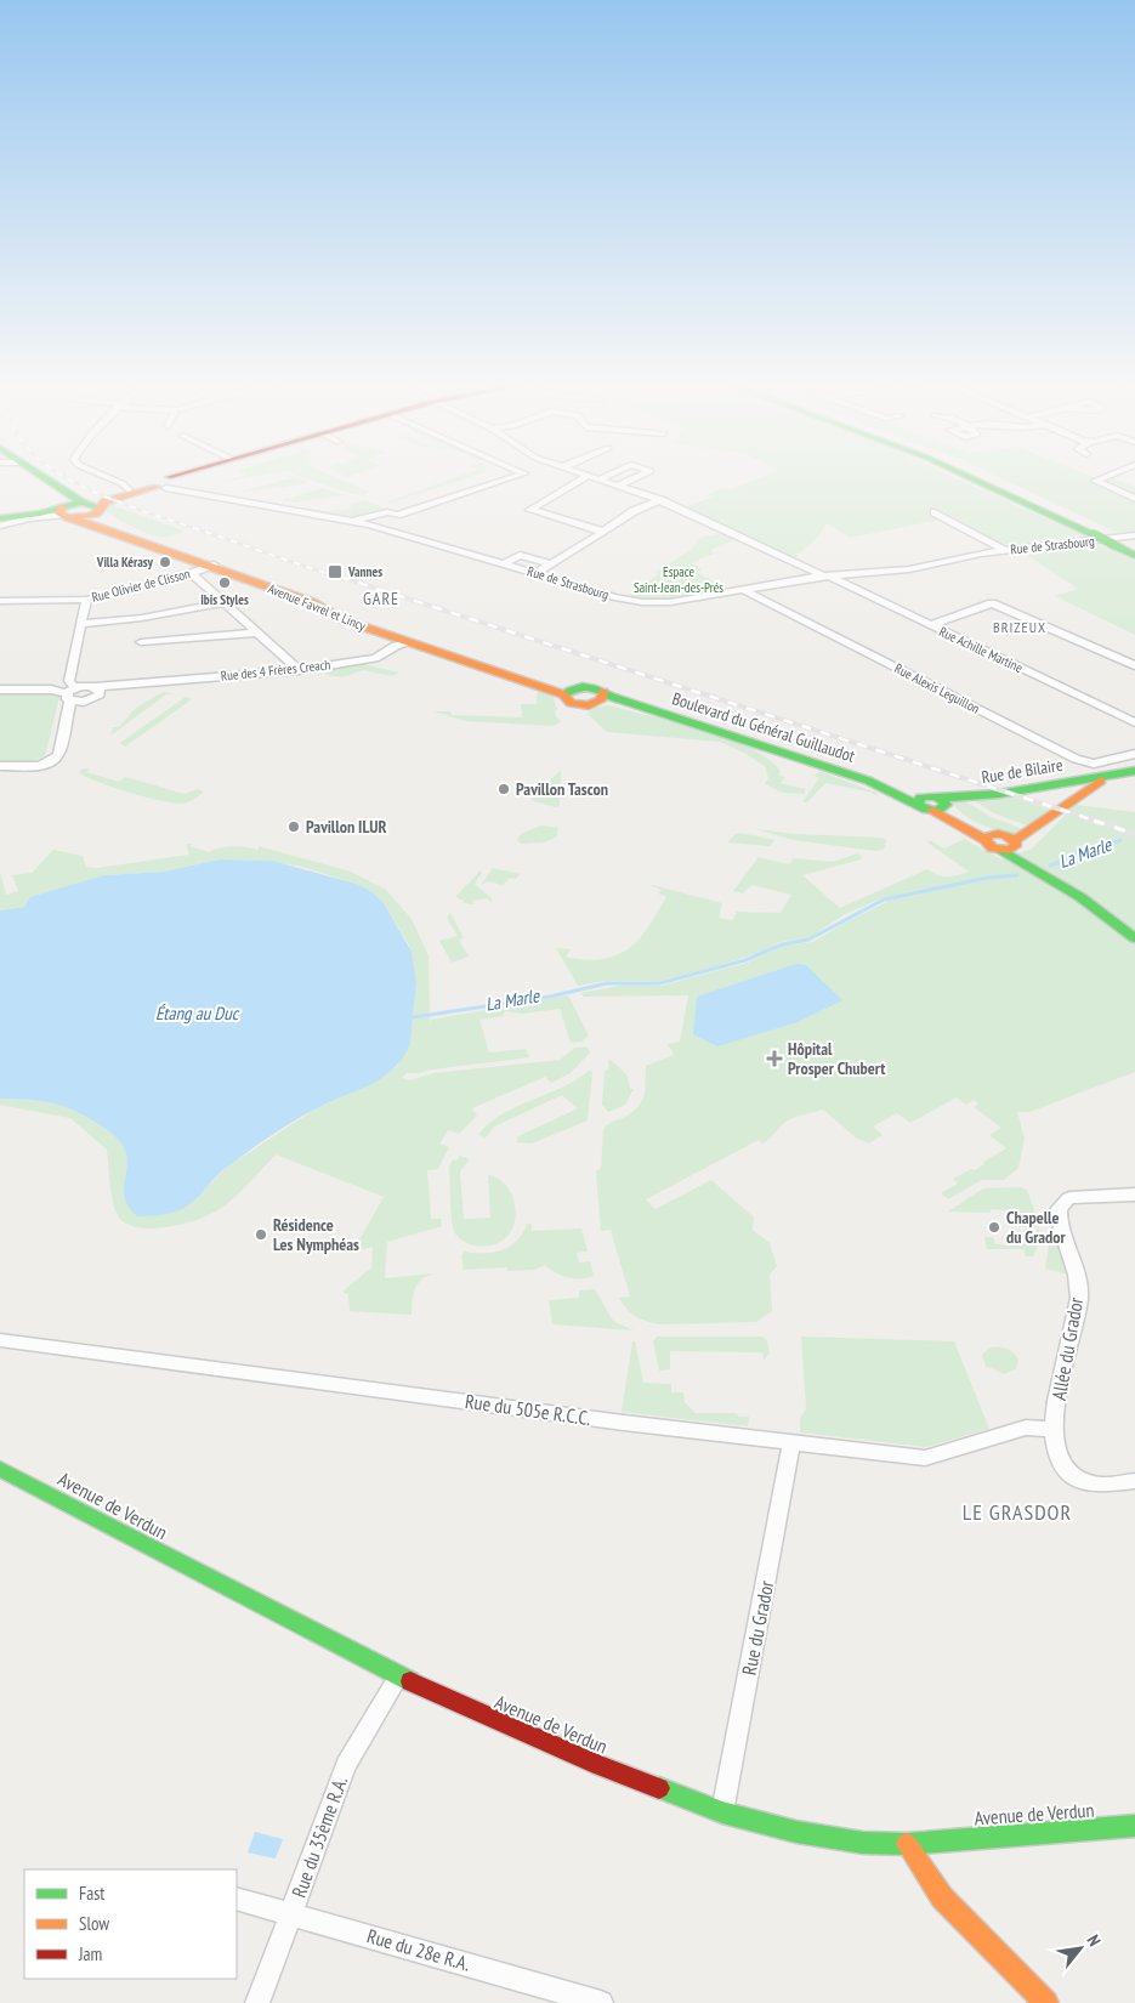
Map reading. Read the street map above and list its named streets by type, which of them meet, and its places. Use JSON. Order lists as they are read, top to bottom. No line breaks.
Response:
{"streets":{"main road":["Avenue Favrel et Lincy","Boulevard du Général Guillaudot","Rue de Bilaire","Avenue de Verdun"],"street":["Rue de Strasbourg","Rue Olivier de Clisson","Rue Achille Martine","Rue des 4 Frères Creach","Rue Alexis Leguillon","Allée du Grador","Rue du 505e R.C.C.","Rue du Grador","Rue du 35ème R.A.","Rue du 28e R.A."]},"crossings":[["Rue de Strasbourg","Rue Achille Martine"],["Rue de Strasbourg","Rue Alexis Leguillon"],["Rue Olivier de Clisson","Avenue Favrel et Lincy"],["Avenue Favrel et Lincy","Rue des 4 Frères Creach"],["Avenue Favrel et Lincy","Boulevard du Général Guillaudot"],["Boulevard du Général Guillaudot","Rue de Bilaire"],["Allée du Grador","Rue du 505e R.C.C."],["Rue du 505e R.C.C.","Rue du Grador"],["Avenue de Verdun","Rue du Grador"],["Avenue de Verdun","Rue du 35ème R.A."],["Rue du 35ème R.A.","Rue du 28e R.A."]],"districts":["GARE","BRIZEUX","LE GRASDOR"],"water":["La Marle","Étang au Duc"],"parks":["Espace Saint-Jean-des-Prés"],"places":{"other":["Villa Kérasy","Ibis Styles","Pavillon Tascon","Pavillon ILUR","Chapelle du Grador","Résidence Les Nymphéas"],"transit":["Vannes"],"health":["Hôpital Prosper Chubert"]},"legend":["Fast","Slow","Jam"],"north":"top right"}
